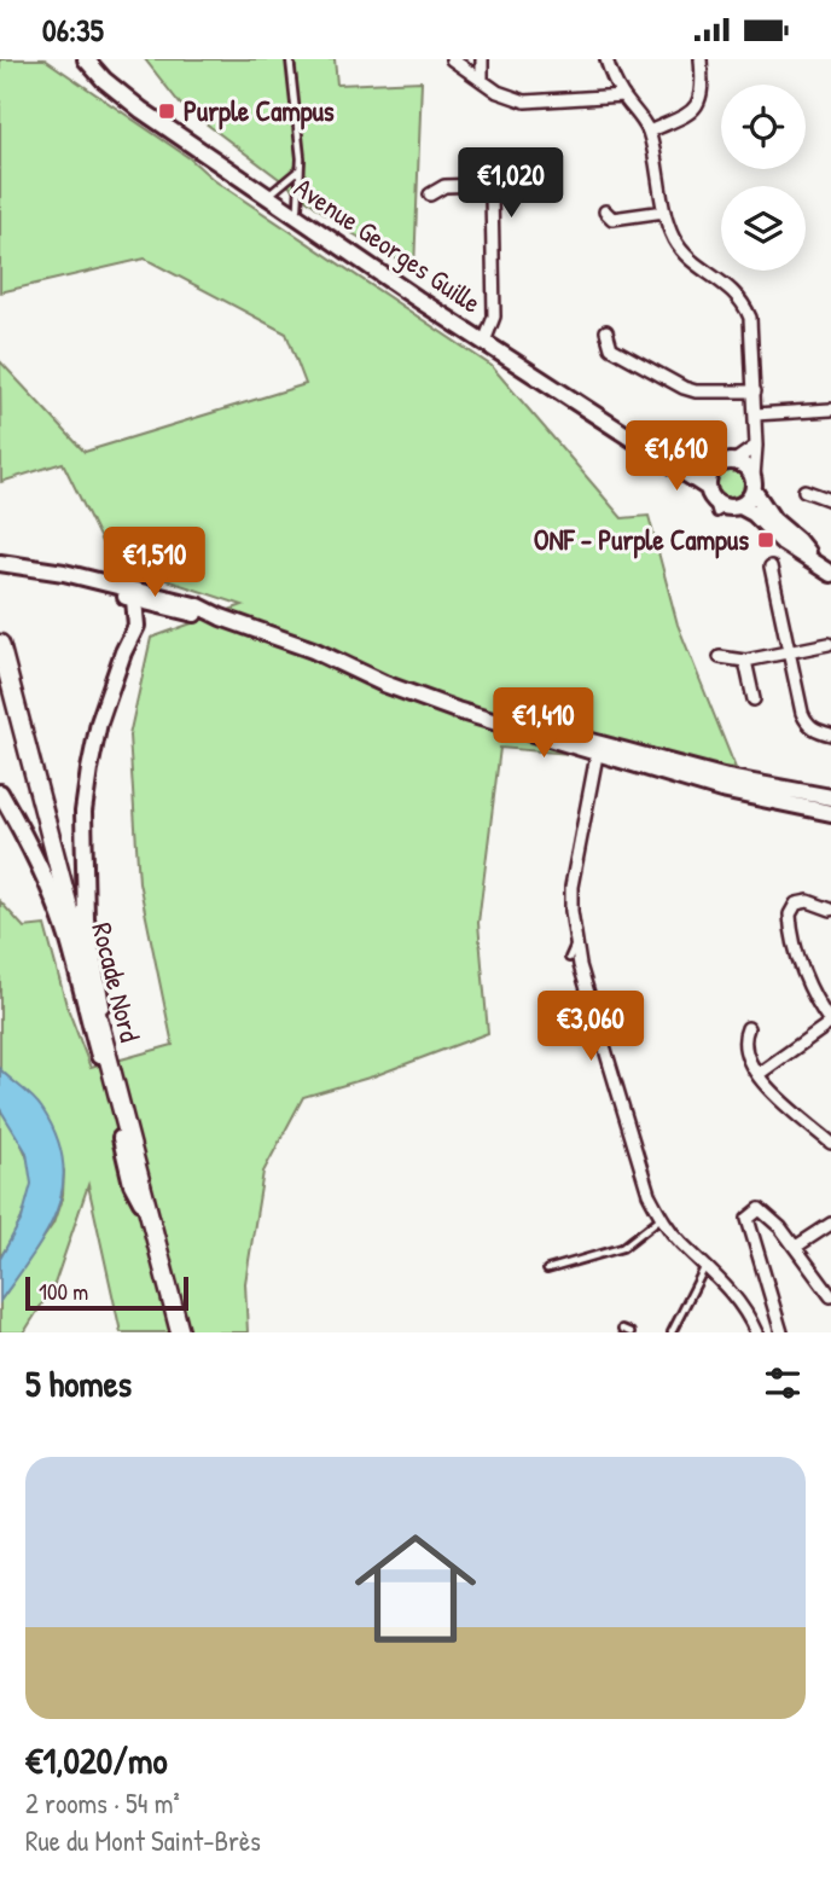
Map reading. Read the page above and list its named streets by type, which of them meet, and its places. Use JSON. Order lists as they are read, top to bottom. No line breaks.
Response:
{"streets":{"main road":["Rocade Nord"],"street":["Avenue Georges Guille"]},"places":{"transit":["Purple Campus","ONF - Purple Campus"]},"scale_bar":"100 m","page":{"status":"06:35","price":["€1,020","€1,610","€1,510","€1,410","€3,060"],"scale":"100 m","heading":"5 homes","list":[{"name":"€1,020/mo","note":"2 rooms · 54 m² · Rue du Mont Saint-Brès"}]}}
